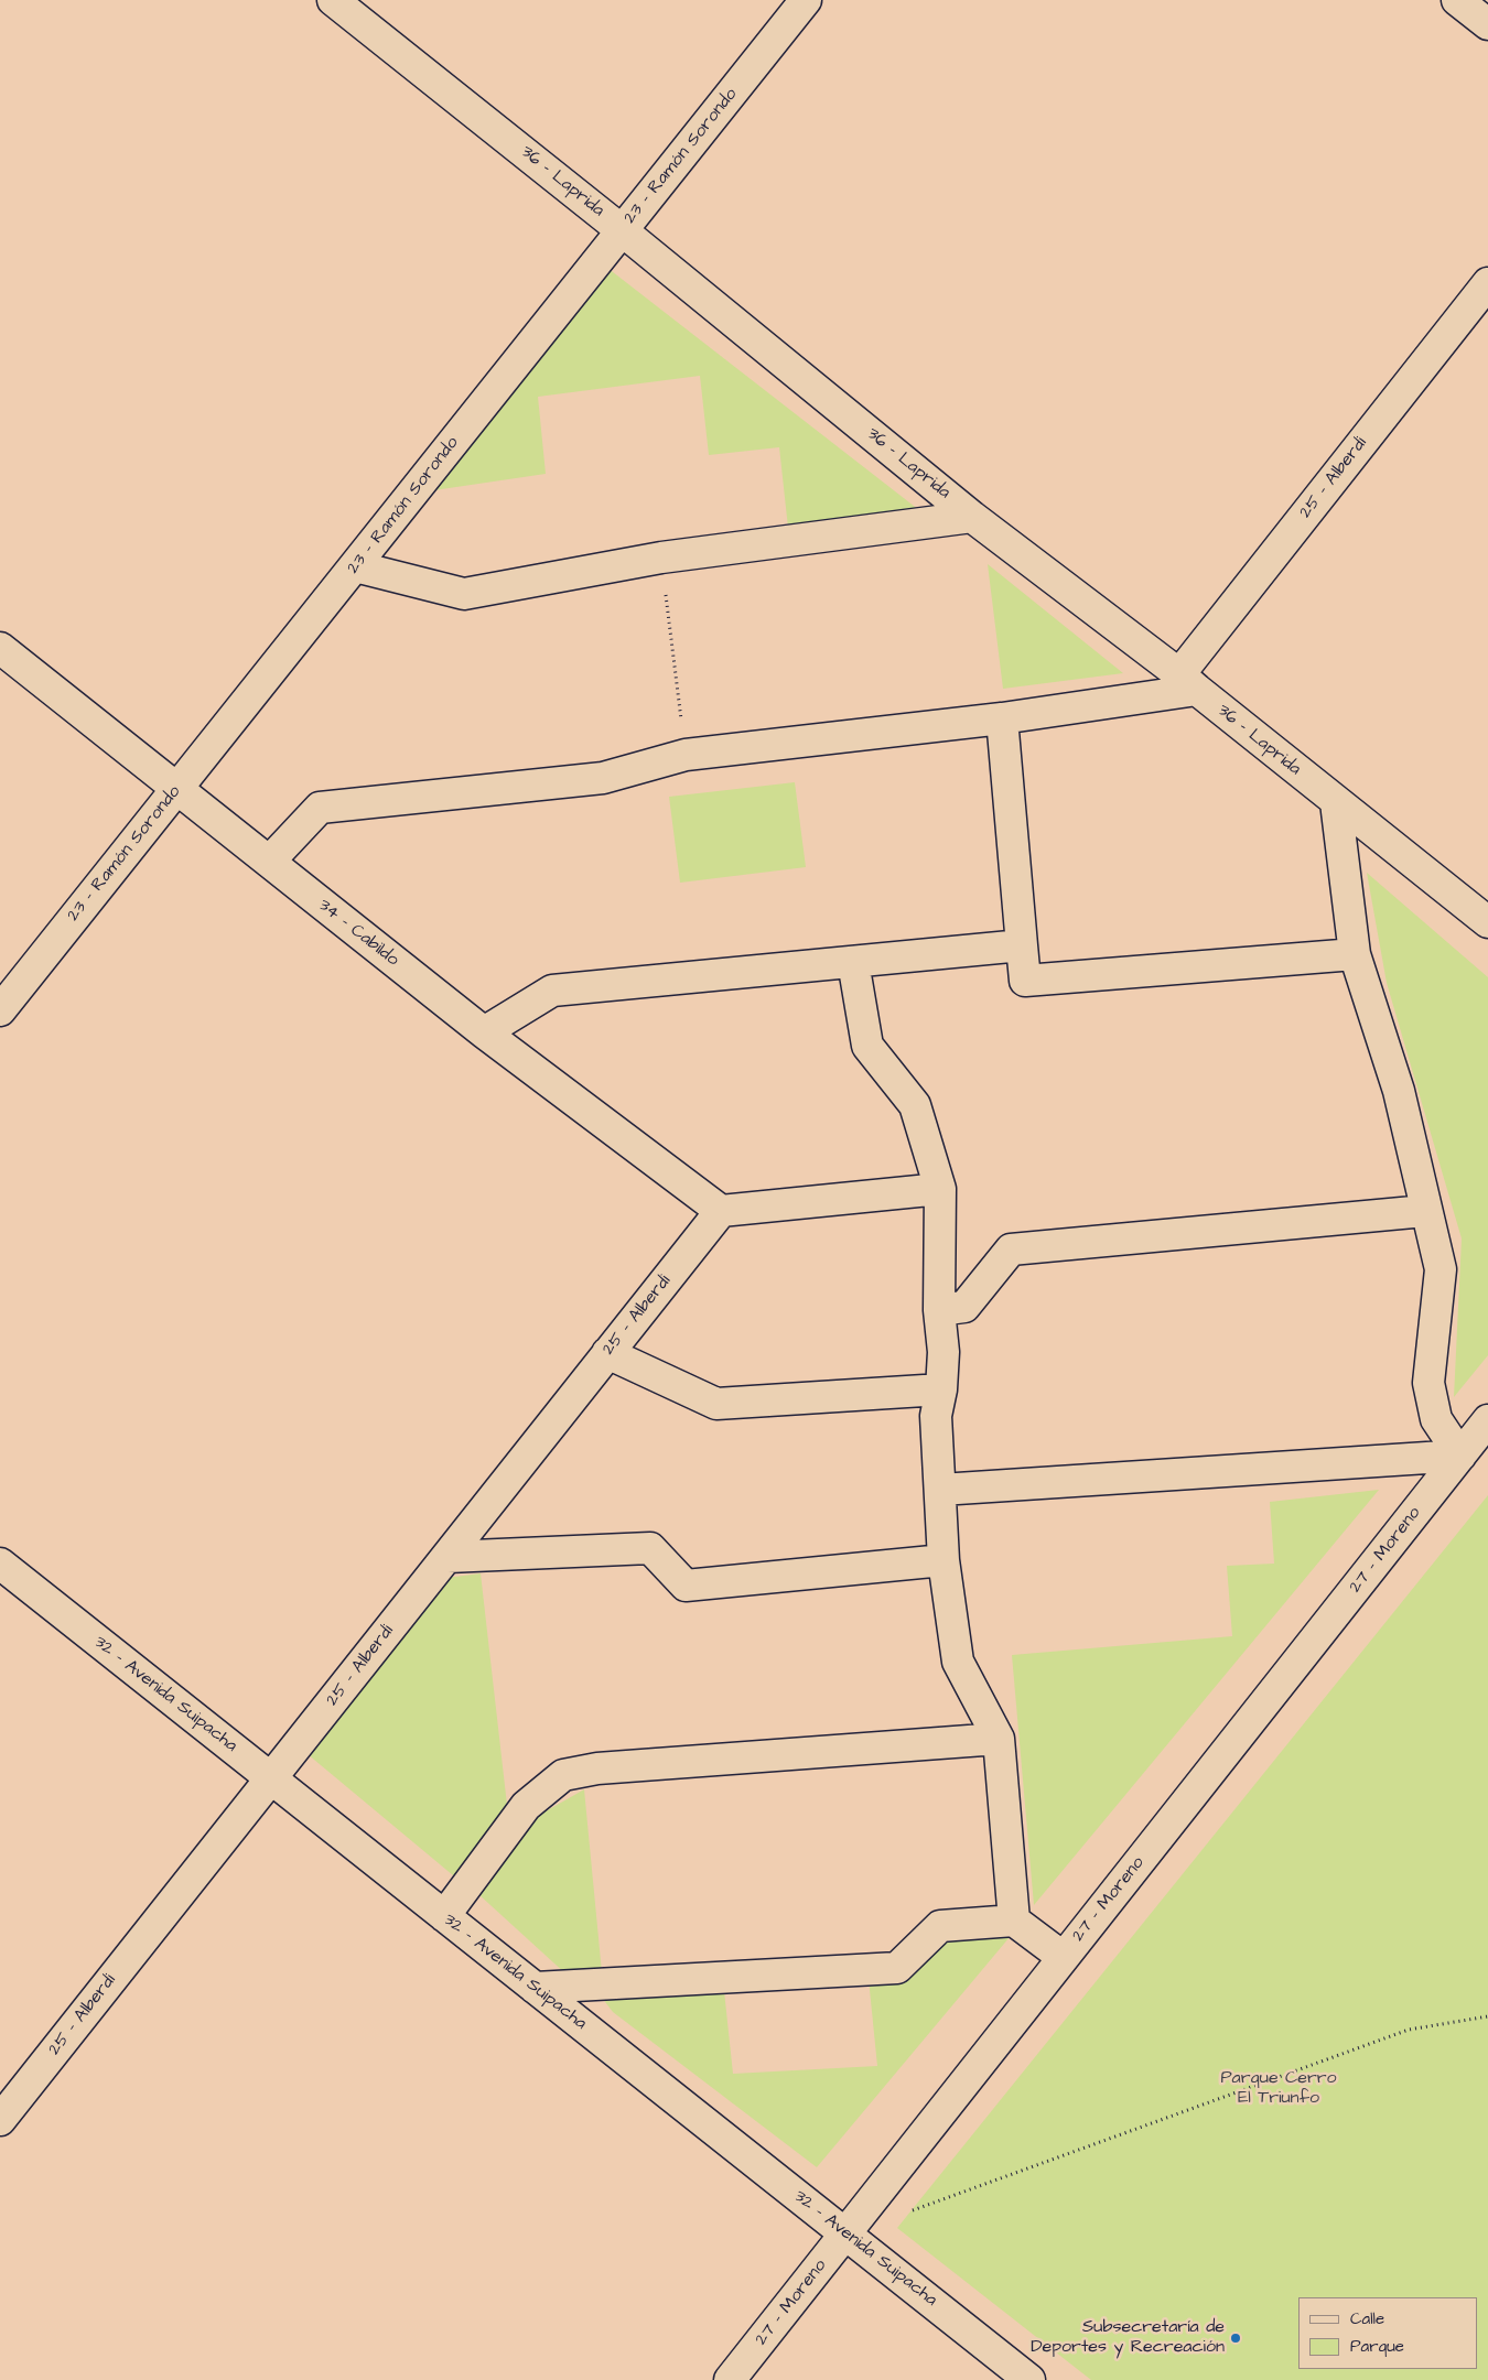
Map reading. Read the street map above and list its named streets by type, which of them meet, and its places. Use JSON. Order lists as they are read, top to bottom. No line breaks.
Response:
{"streets":{"street":["23 - Ramón Sorondo","36 - Laprida","25 - Alberdi","34 - Cabildo","27 - Moreno","32 - Avenida Suipacha"]},"crossings":[["23 - Ramón Sorondo","36 - Laprida"],["23 - Ramón Sorondo","34 - Cabildo"],["36 - Laprida","25 - Alberdi"],["25 - Alberdi","34 - Cabildo"],["25 - Alberdi","32 - Avenida Suipacha"],["27 - Moreno","32 - Avenida Suipacha"]],"parks":["Parque Cerro El Triunfo"],"places":["Subsecretaría de Deportes y Recreación"],"legend":["Calle","Parque"]}
